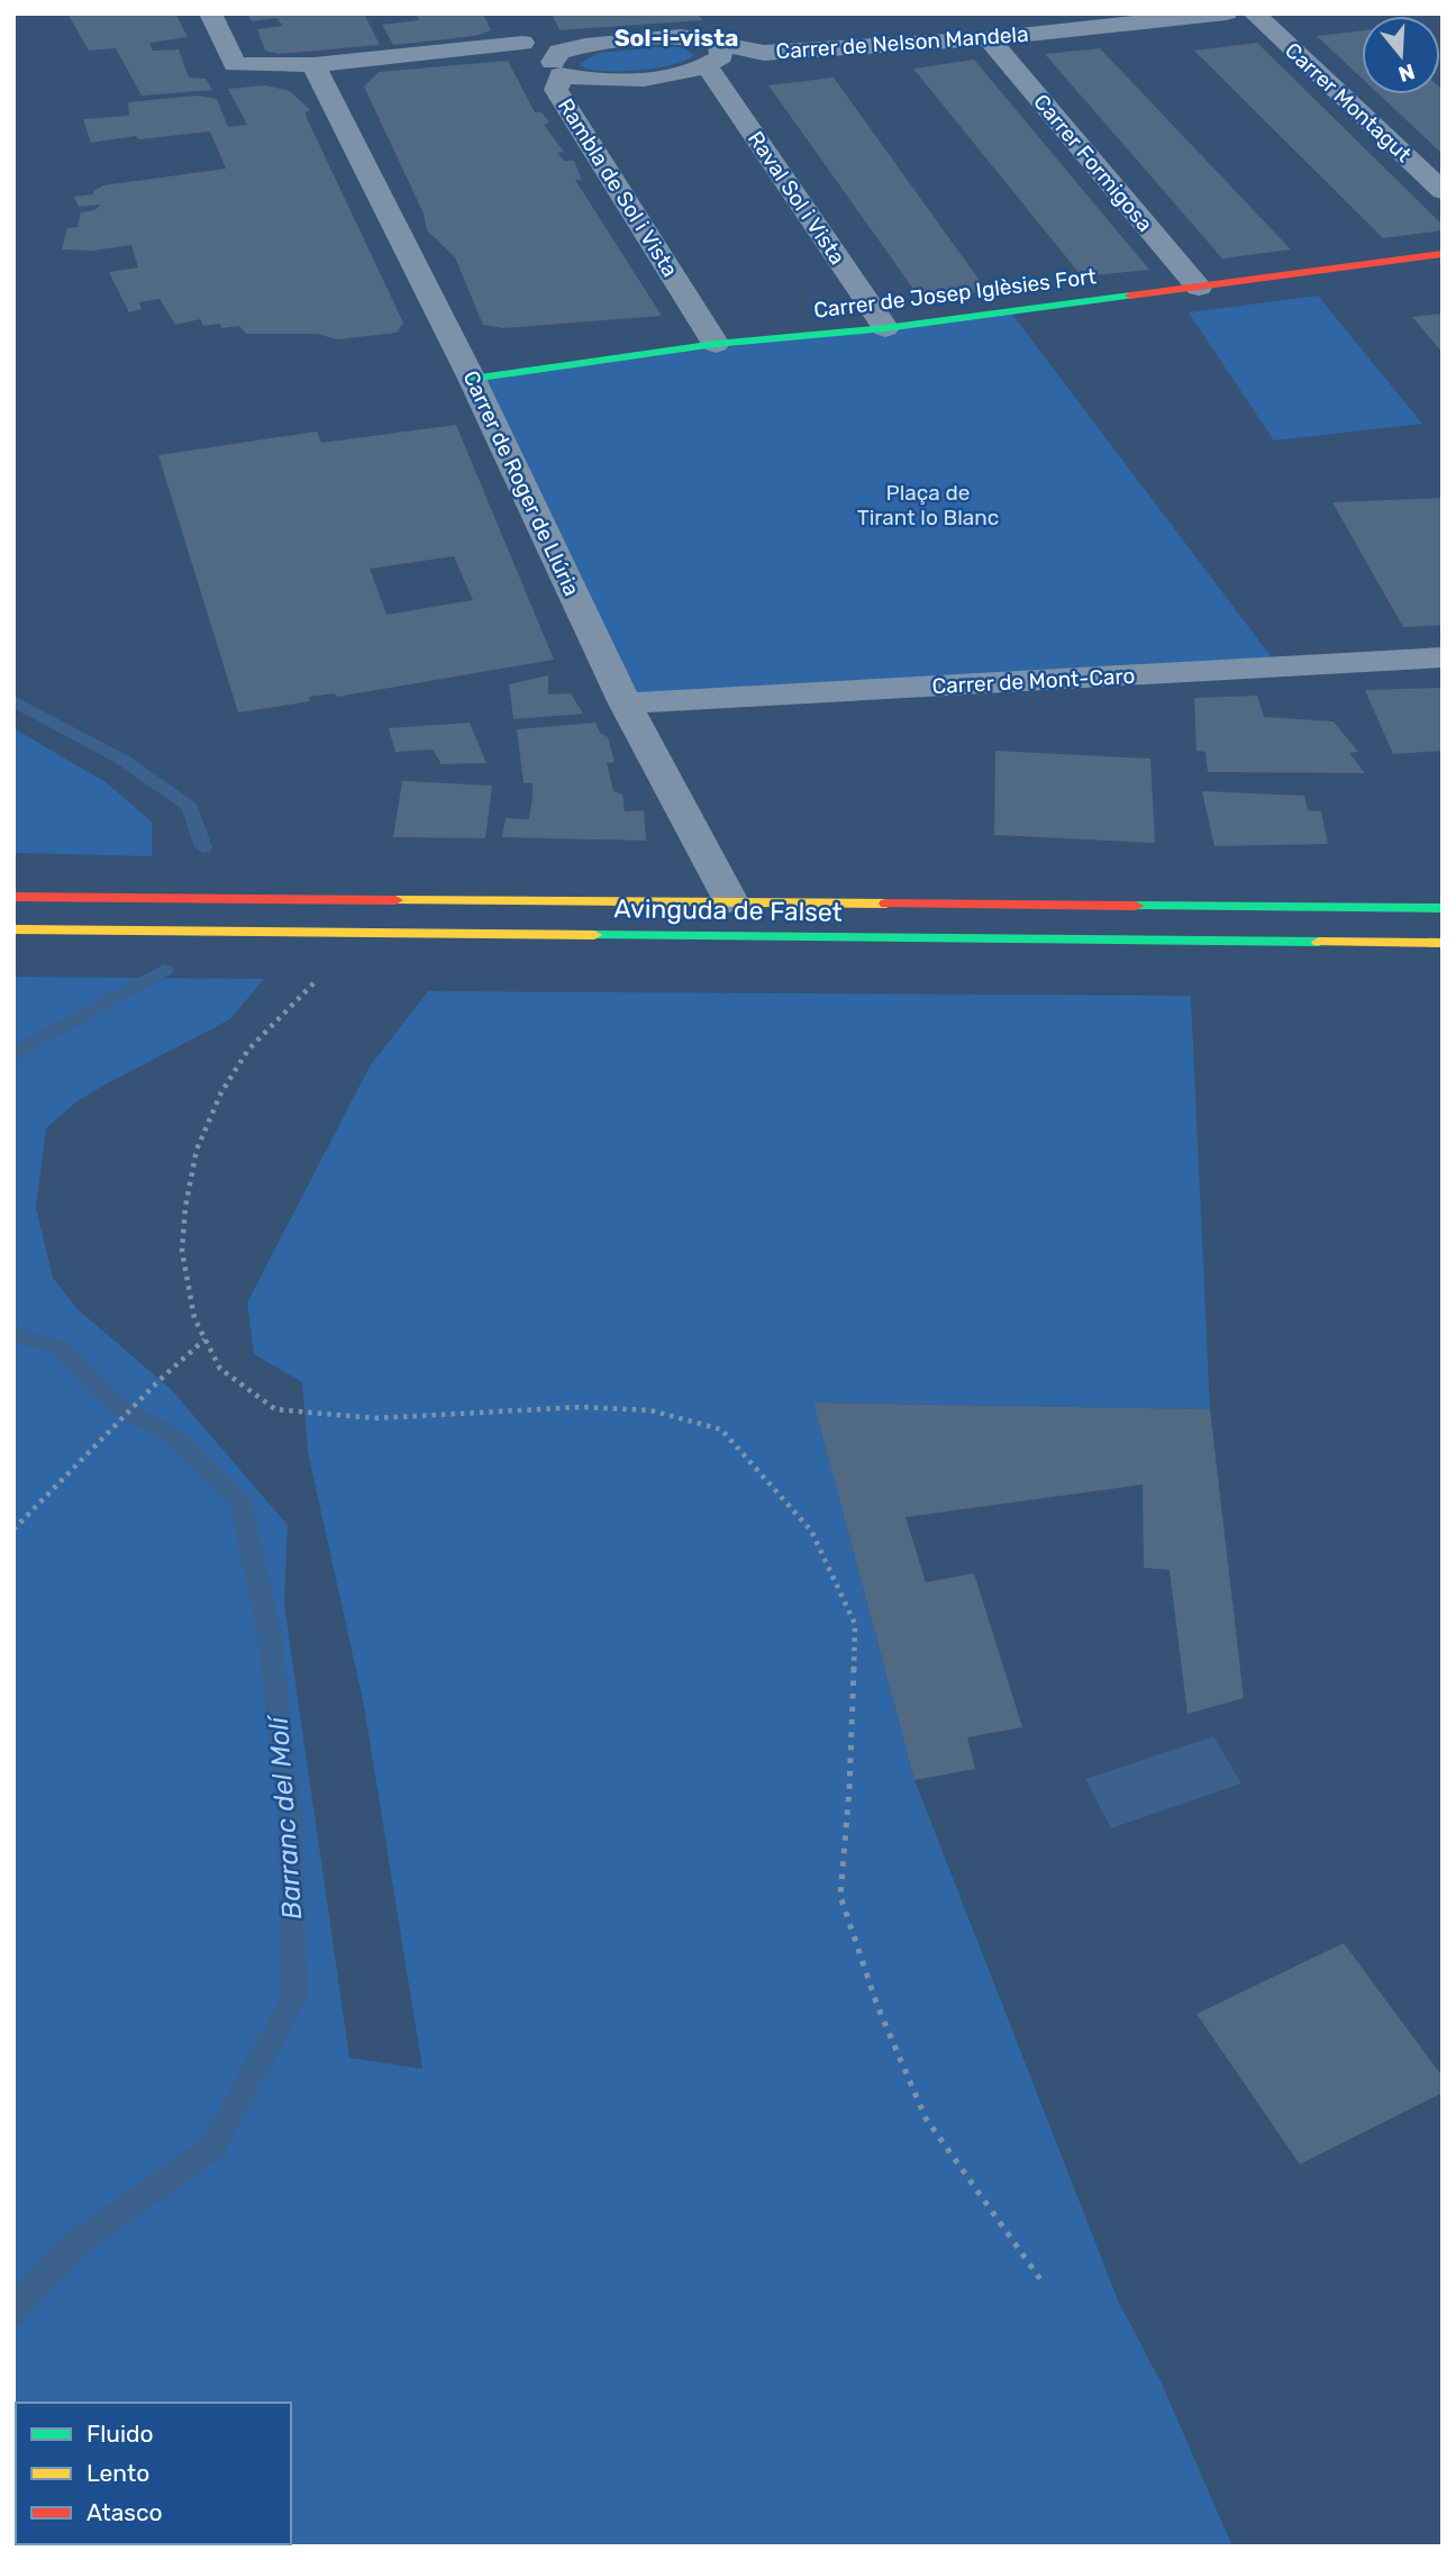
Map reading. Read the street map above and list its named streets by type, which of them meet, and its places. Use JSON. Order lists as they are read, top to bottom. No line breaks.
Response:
{"streets":{"main road":["Carrer de Josep Iglèsies Fort","Avinguda de Falset"],"street":["Carrer de Nelson Mandela","Carrer Montagut","Carrer Formigosa","Rambla de Sol i Vista","Raval Sol i Vista","Carrer de Roger de Llúria","Carrer de Mont-Caro"]},"crossings":[["Carrer de Nelson Mandela","Carrer Formigosa"],["Carrer de Nelson Mandela","Rambla de Sol i Vista"],["Carrer de Nelson Mandela","Raval Sol i Vista"],["Carrer Formigosa","Carrer de Josep Iglèsies Fort"],["Rambla de Sol i Vista","Carrer de Josep Iglèsies Fort"],["Rambla de Sol i Vista","Carrer de Roger de Llúria"],["Raval Sol i Vista","Carrer de Josep Iglèsies Fort"],["Carrer de Josep Iglèsies Fort","Carrer de Roger de Llúria"],["Carrer de Roger de Llúria","Carrer de Mont-Caro"],["Carrer de Roger de Llúria","Avinguda de Falset"]],"districts":["Sol-i-vista"],"water":["Barranc del Molí"],"parks":["Plaça de Tirant lo Blanc"],"legend":["Fluido","Lento","Atasco"],"north":"bottom"}
